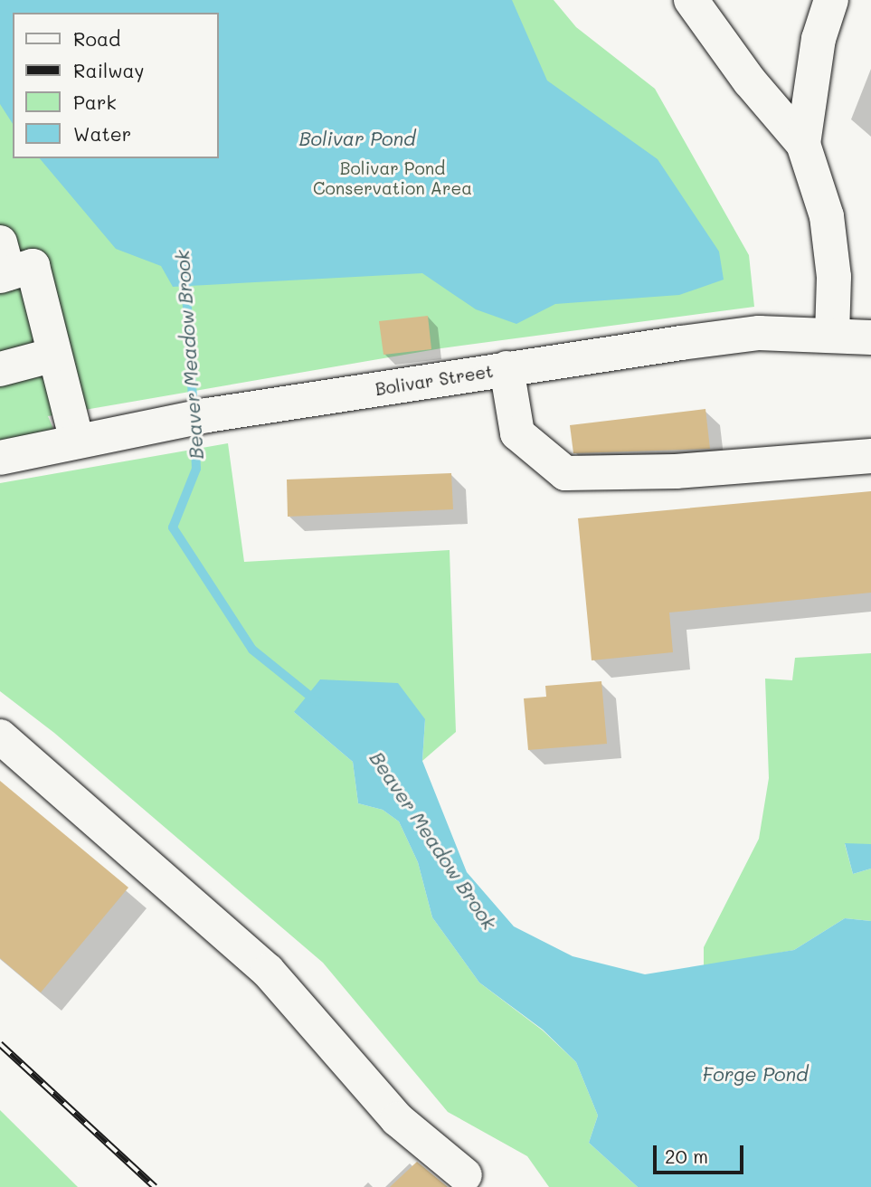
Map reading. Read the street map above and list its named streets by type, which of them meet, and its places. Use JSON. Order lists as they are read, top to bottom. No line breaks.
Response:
{"streets":{"street":["Bolivar Street"]},"water":["Bolivar Pond","Beaver Meadow Brook","Forge Pond"],"parks":["Bolivar Pond Conservation Area"],"legend":["Road","Railway","Park","Water"],"scale_bar":"20 m"}
